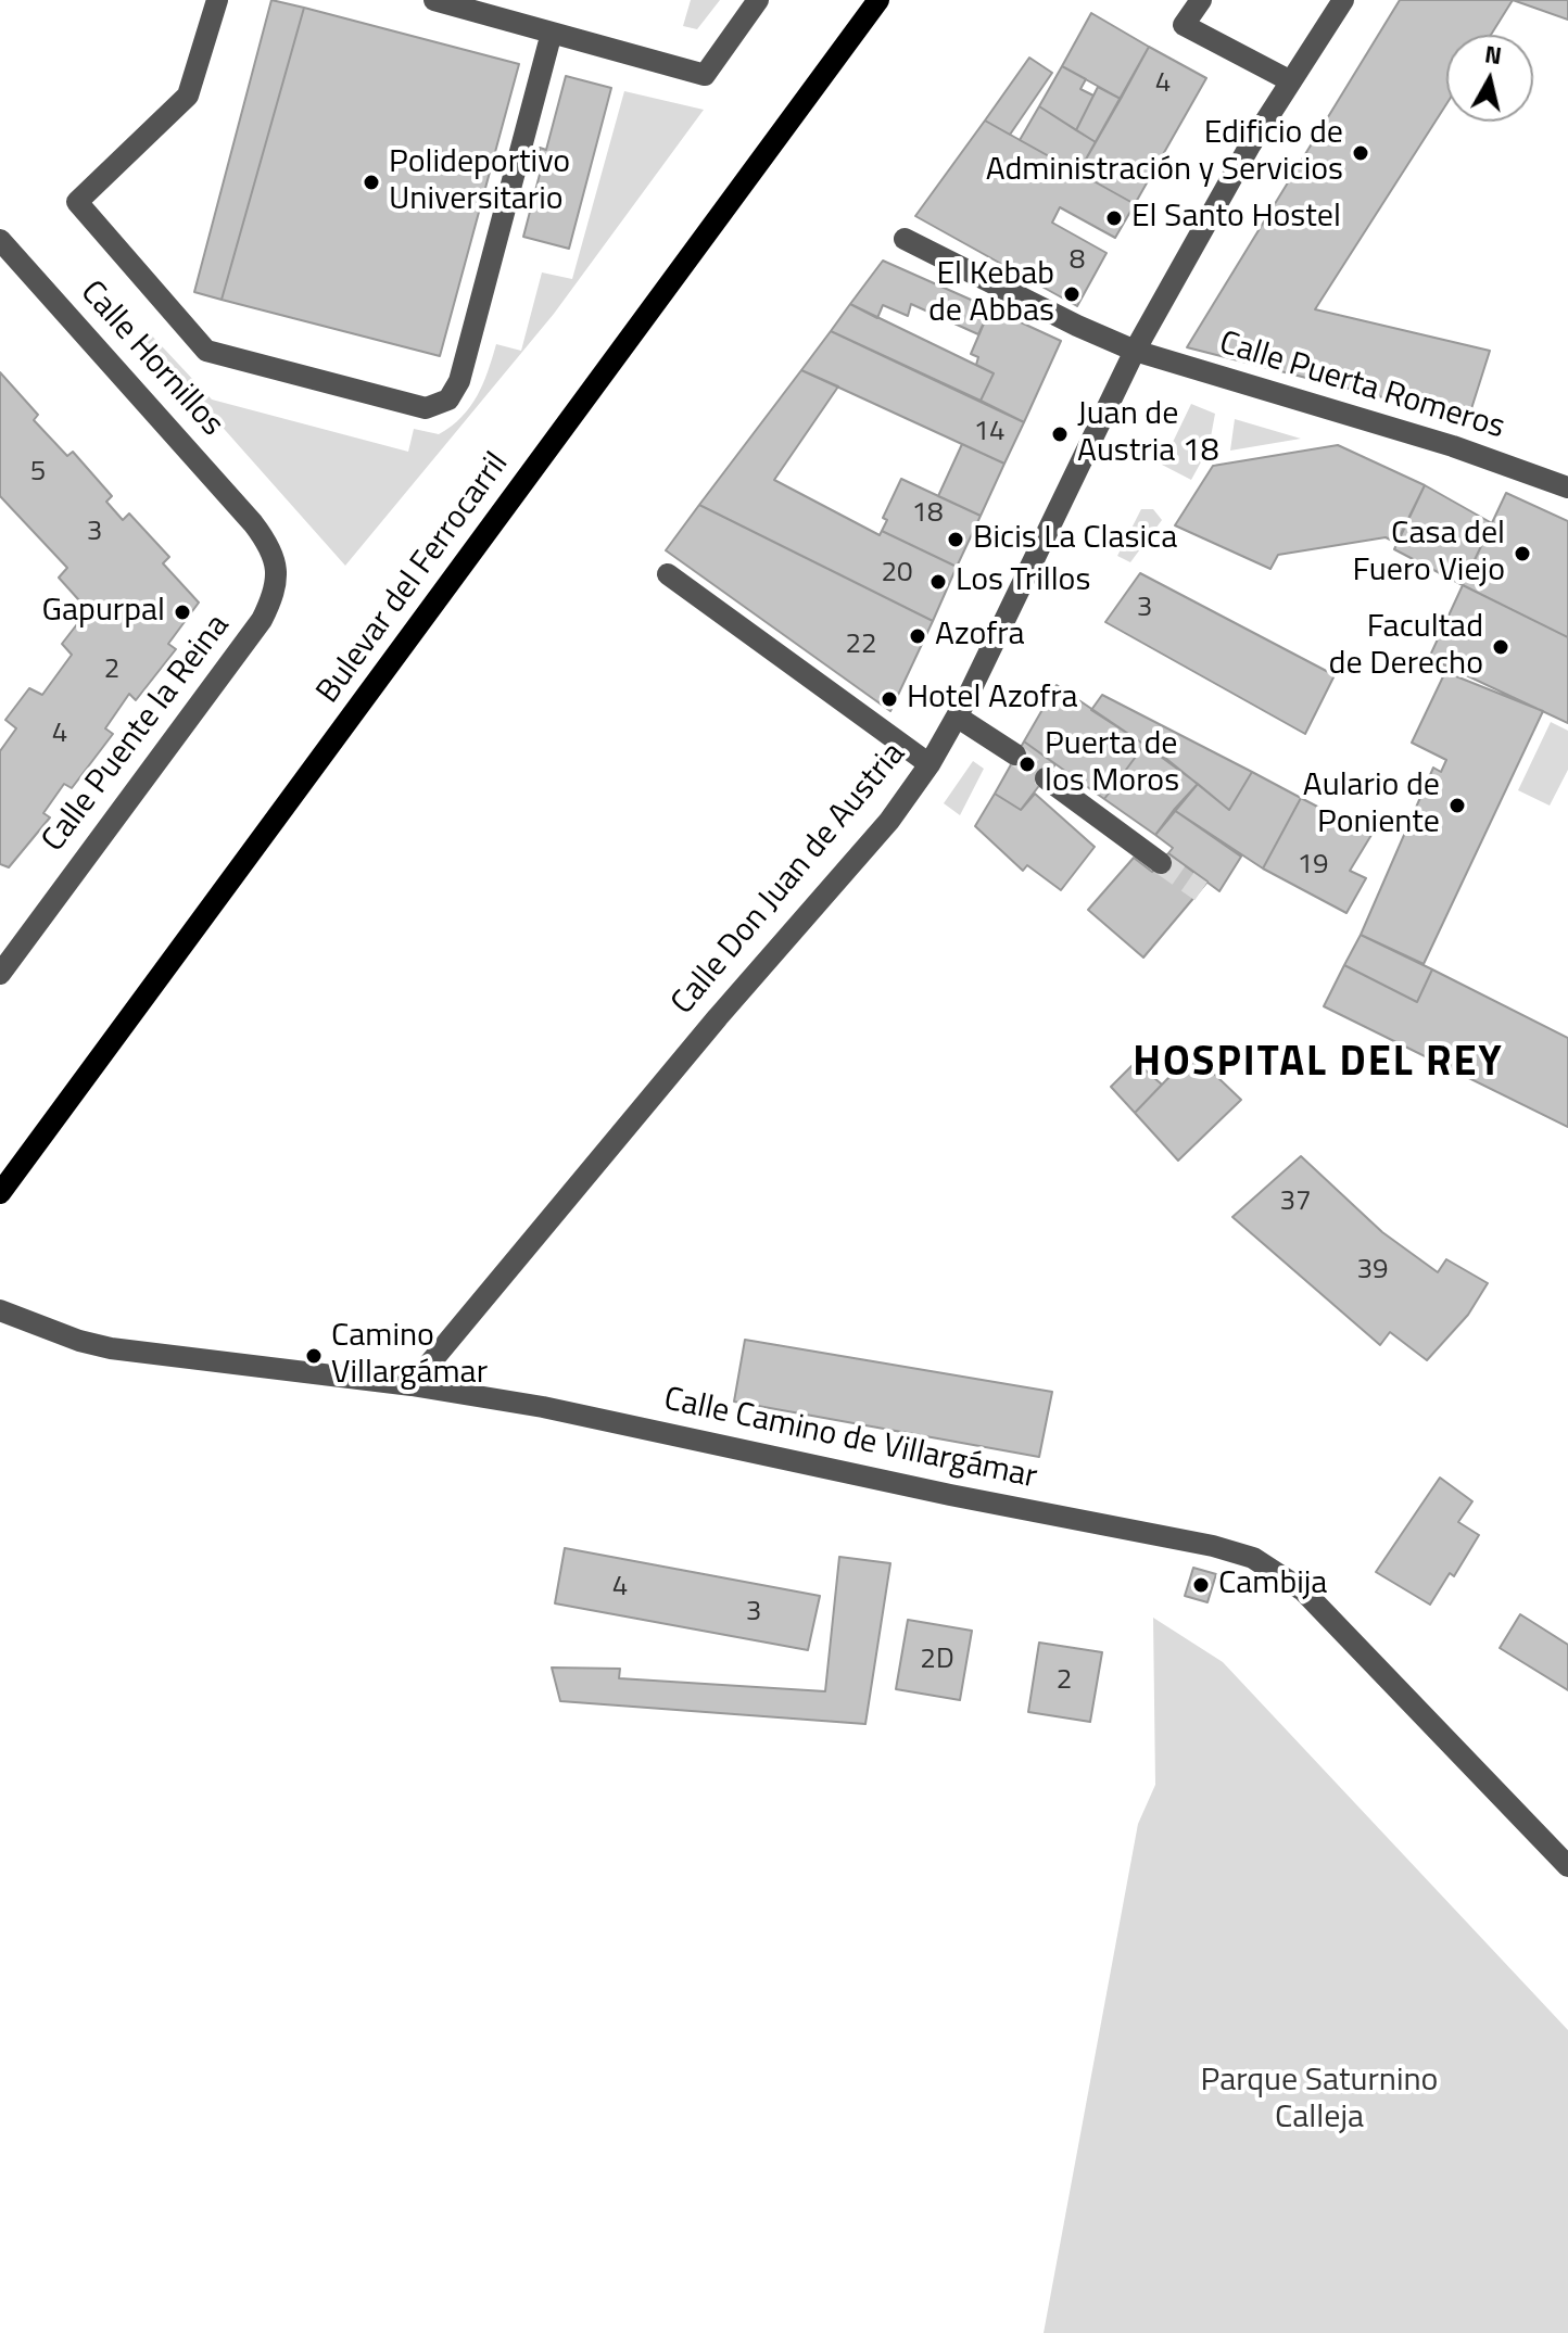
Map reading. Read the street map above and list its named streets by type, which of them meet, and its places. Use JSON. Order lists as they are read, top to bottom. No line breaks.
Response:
{"streets":{"main road":["Bulevar del Ferrocarril"],"street":["Calle Hornillos","Calle Puerta Romeros","Calle Puente la Reina","Calle Don Juan de Austria","Calle Camino de Villargámar"]},"crossings":[["Calle Hornillos","Calle Puente la Reina"],["Calle Puerta Romeros","Calle Don Juan de Austria"],["Calle Don Juan de Austria","Calle Camino de Villargámar"]],"districts":["HOSPITAL DEL REY"],"parks":["Parque Saturnino Calleja"],"places":["Edificio de Administración y Servicios","Polideportivo Universitario","El Santo Hostel","El Kebab de Abbas","Juan de Austria 18","Bicis La Clasica","Casa del Fuero Viejo","Los Trillos","Gapurpal","Azofra","Facultad de Derecho","Hotel Azofra","Puerta de los Moros","Aulario de Poniente","Camino Villargámar","Cambija"],"house_numbers":["4","8","14","5","18","3","20","3","22","2","4","19","37","39","4","3","2D","2"],"north":"top"}
